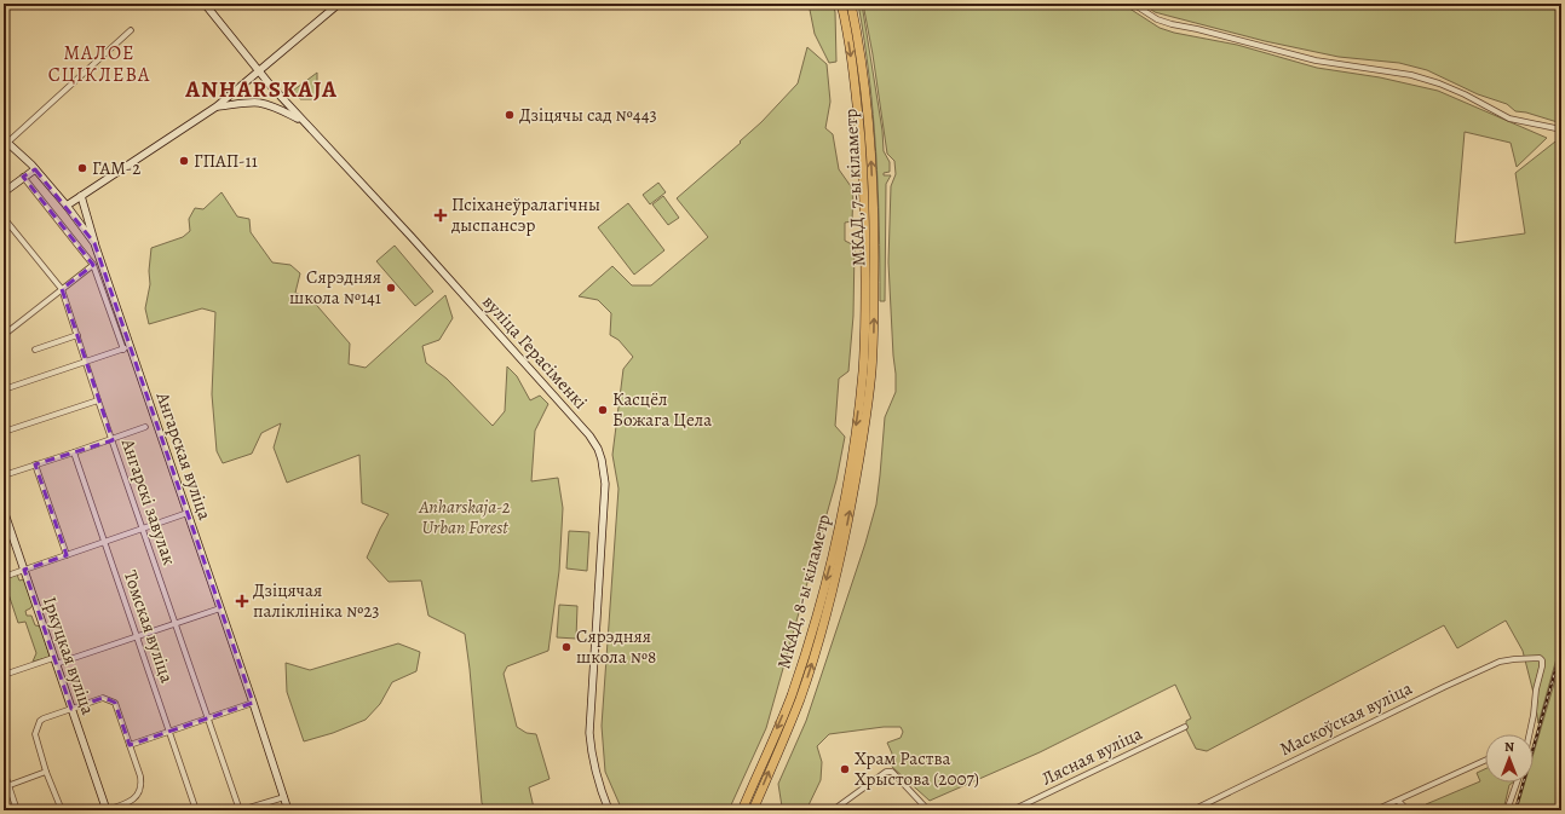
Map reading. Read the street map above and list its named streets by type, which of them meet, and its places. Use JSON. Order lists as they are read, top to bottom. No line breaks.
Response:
{"streets":{"highway":["МКАД, 7-ы кіламетр","МКАД, 8-ы кіламетр"],"street":["вуліца Герасіменкі","Ангарская вуліца","Ангарскі завулак","Томская вуліца","Іркуцкая вуліца","Маскоўская вуліца","Лясная вуліца"]},"crossings":[["МКАД, 7-ы кіламетр","МКАД, 8-ы кіламетр"]],"districts":["МАЛОЕ СЦІКЛЕВА","ANHARSKAJA"],"parks":["Anharskaja-2 Urban Forest"],"places":{"other":["Дзіцячы сад №443","ГПАП-11","ГАМ-2","Сярэдняя школа №141","Касцёл Божага Цела","Сярэдняя школа №8","Храм Раства Хрыстова (2007)"],"health":["Псіханеўралагічны дыспансэр","Дзіцячая паліклініка №23"]},"north":"top"}
